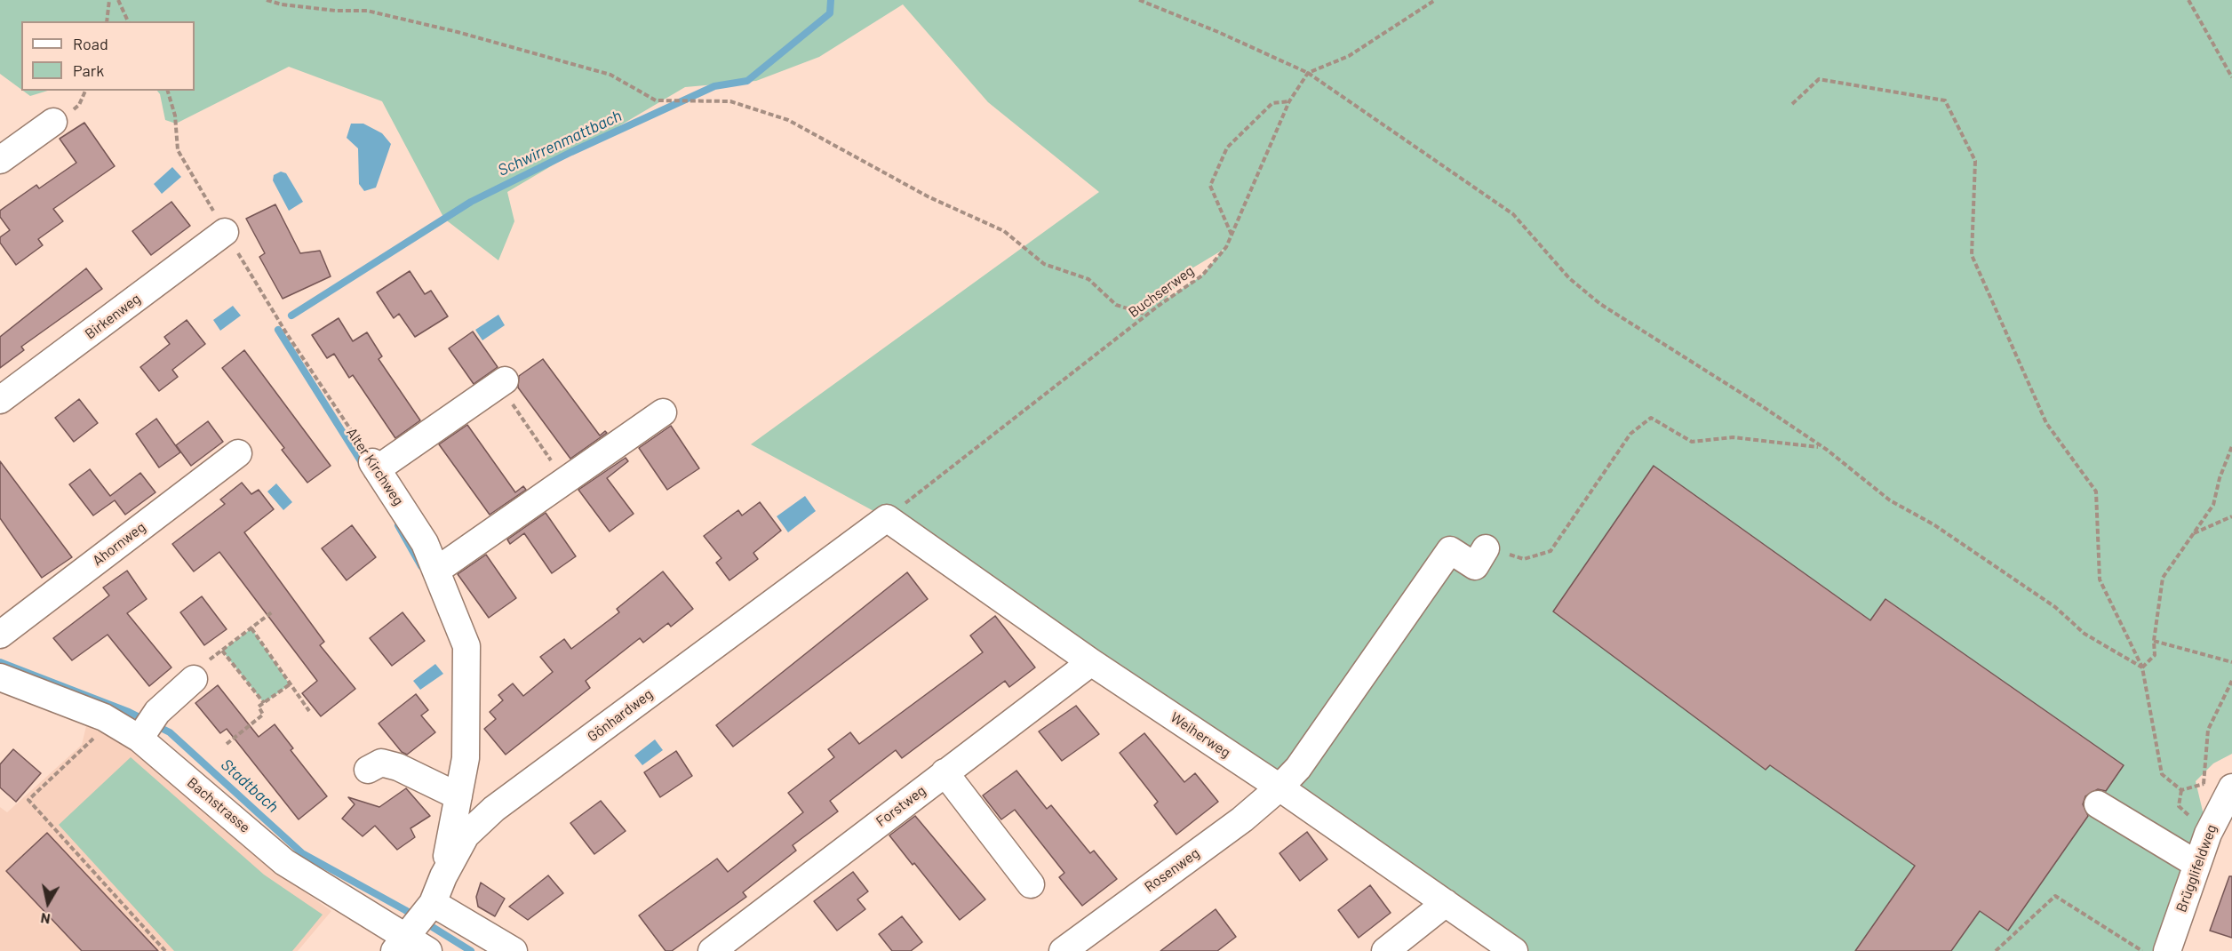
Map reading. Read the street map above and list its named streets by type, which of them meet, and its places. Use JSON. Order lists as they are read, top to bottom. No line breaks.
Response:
{"streets":{"street":["Birkenweg","Alter Kirchweg","Ahornweg","Gönhardweg","Weiherweg","Bachstrasse","Forstweg","Brügglifeldweg","Rosenweg"],"path":["Buchserweg"]},"crossings":[["Buchserweg","Gönhardweg"],["Buchserweg","Weiherweg"],["Birkenweg","Alter Kirchweg"],["Alter Kirchweg","Gönhardweg"],["Gönhardweg","Weiherweg"],["Gönhardweg","Bachstrasse"],["Weiherweg","Forstweg"],["Weiherweg","Rosenweg"]],"water":["Schwirrenmattbach","Stadtbach"],"legend":["Road","Park"],"north":"bottom"}
